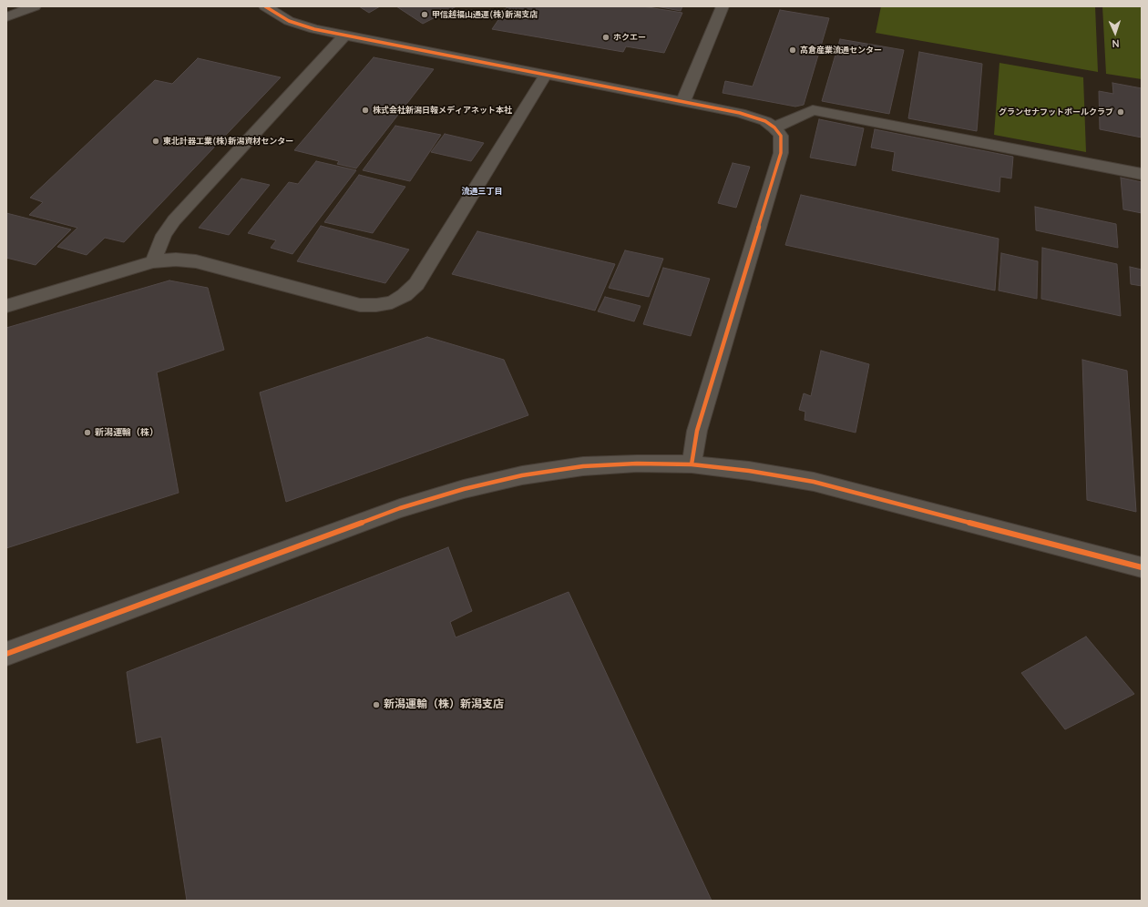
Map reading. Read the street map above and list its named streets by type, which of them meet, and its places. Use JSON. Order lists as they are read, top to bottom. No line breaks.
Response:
{"districts":["流通三丁目"],"places":["甲信越福山通運(株)新潟支店","ホクエー","高倉産業流通センター","株式会社新潟日報メディアネット本社","グランセナフットボールクラブ","東北計器工業(株)新潟資材センター","新潟運輸（株）","新潟運輸（株）新潟支店"],"north":"bottom"}
